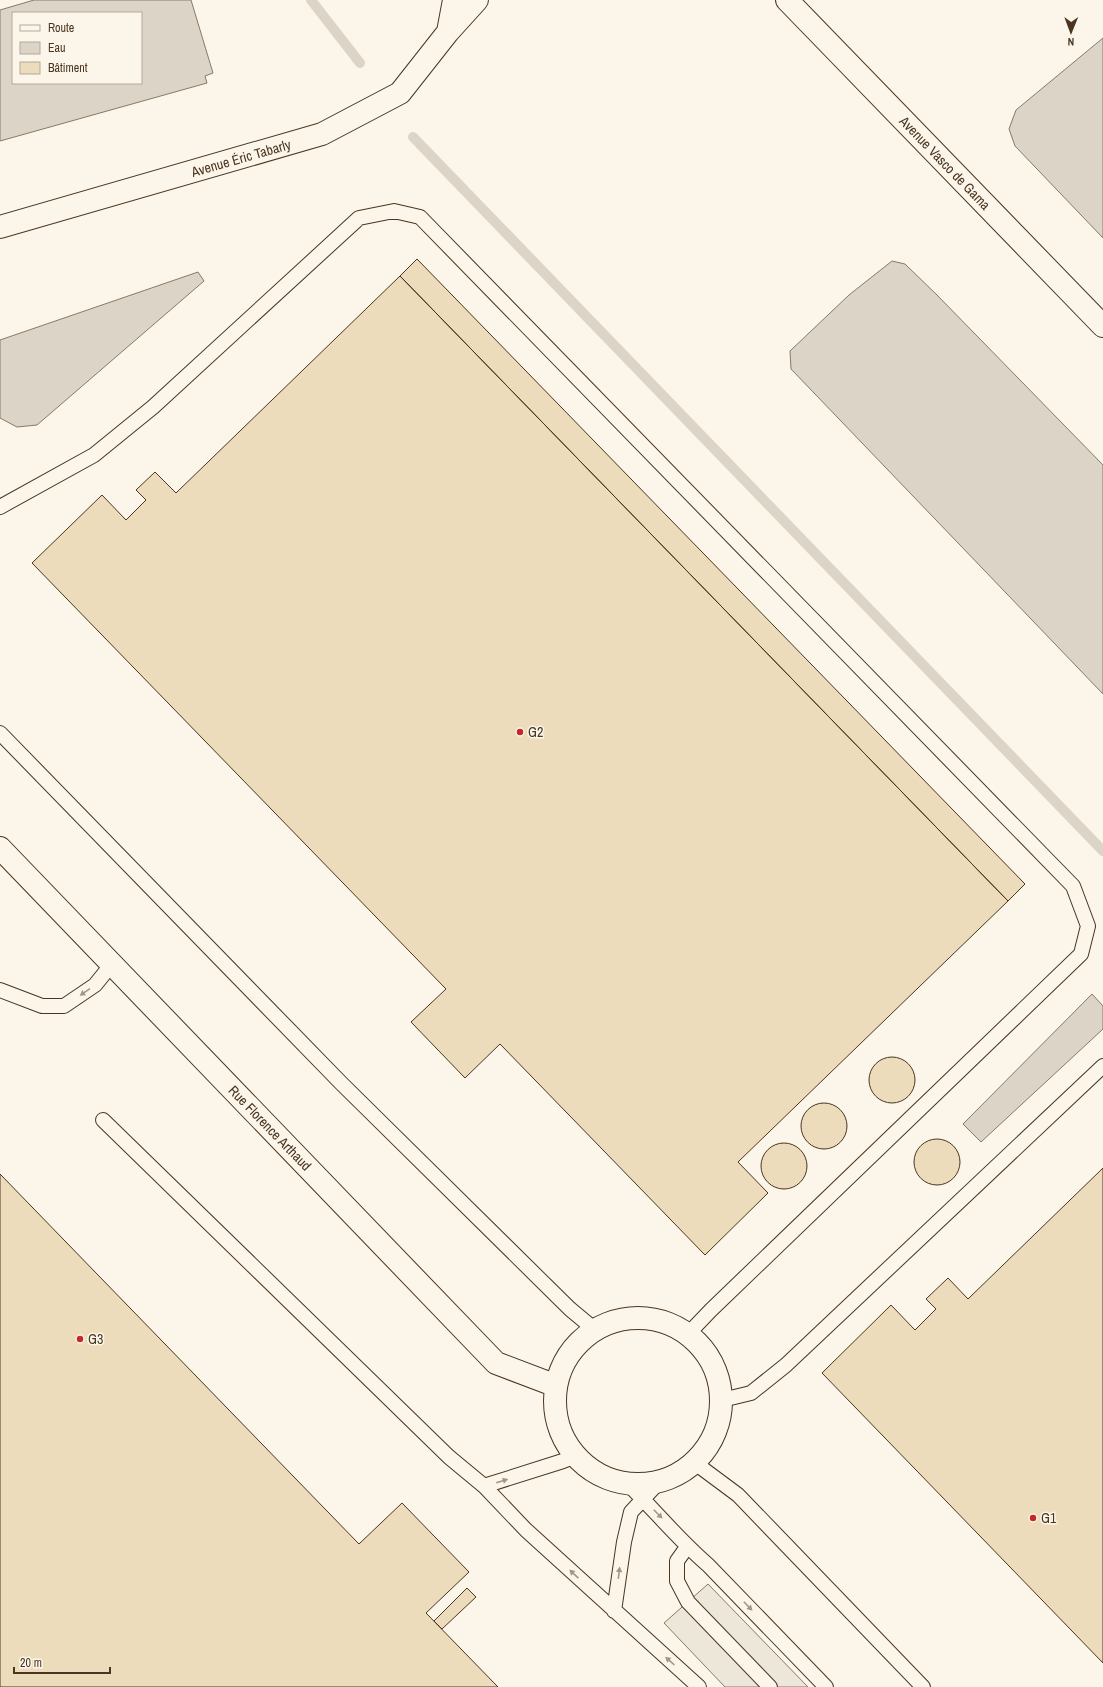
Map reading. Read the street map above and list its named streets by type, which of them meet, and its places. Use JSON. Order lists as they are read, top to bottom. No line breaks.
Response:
{"streets":{"street":["Avenue Éric Tabarly","Avenue Vasco de Gama","Rue Florence Arthaud"]},"places":["G2","G3","G1"],"legend":["Route","Eau","Bâtiment"],"scale_bar":"20 m","north":"bottom"}
